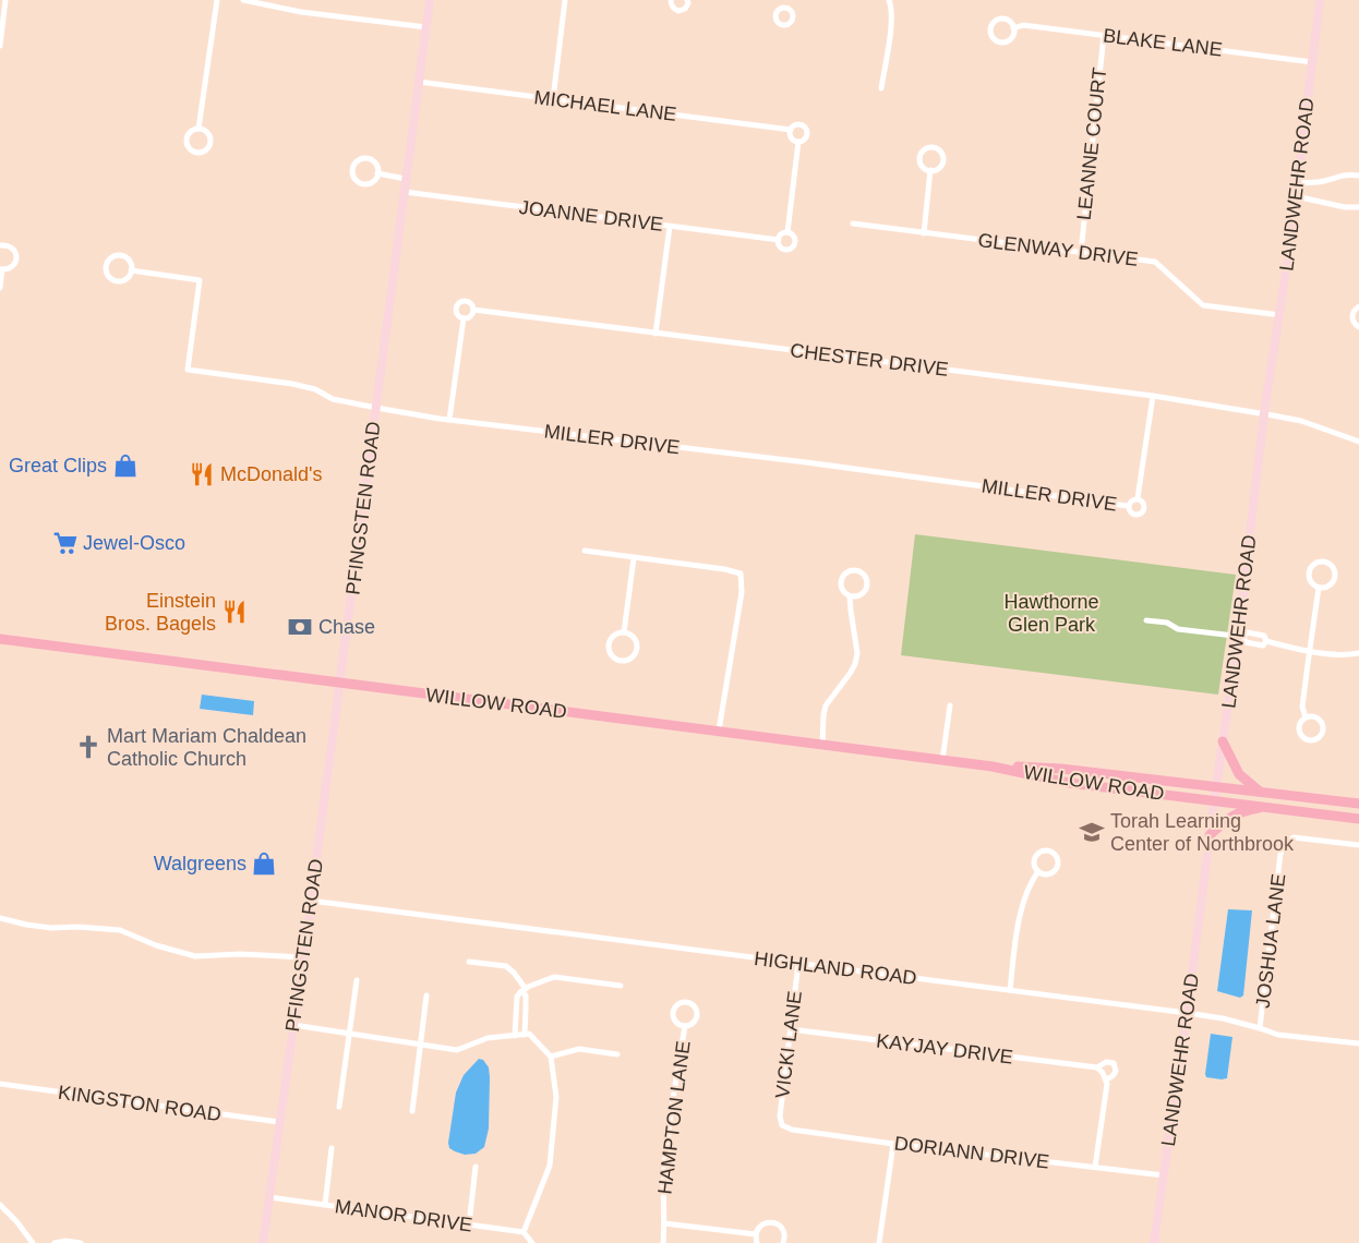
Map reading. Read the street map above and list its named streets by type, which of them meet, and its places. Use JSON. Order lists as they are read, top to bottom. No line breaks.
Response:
{"streets":{"main road":["LANDWEHR ROAD","PFINGSTEN ROAD","WILLOW ROAD"],"street":["BLAKE LANE","MICHAEL LANE","LEANNE COURT","JOANNE DRIVE","GLENWAY DRIVE","CHESTER DRIVE","MILLER DRIVE","JOSHUA LANE","HIGHLAND ROAD","VICKI LANE","KAYJAY DRIVE","KINGSTON ROAD","HAMPTON LANE","DORIANN DRIVE","MANOR DRIVE"]},"crossings":[["BLAKE LANE","LEANNE COURT"],["BLAKE LANE","LANDWEHR ROAD"],["MICHAEL LANE","PFINGSTEN ROAD"],["LEANNE COURT","GLENWAY DRIVE"],["LANDWEHR ROAD","GLENWAY DRIVE"],["LANDWEHR ROAD","CHESTER DRIVE"],["LANDWEHR ROAD","WILLOW ROAD"],["LANDWEHR ROAD","HIGHLAND ROAD"],["LANDWEHR ROAD","DORIANN DRIVE"],["JOANNE DRIVE","PFINGSTEN ROAD"],["CHESTER DRIVE","MILLER DRIVE"],["MILLER DRIVE","PFINGSTEN ROAD"],["PFINGSTEN ROAD","WILLOW ROAD"],["PFINGSTEN ROAD","HIGHLAND ROAD"],["PFINGSTEN ROAD","KINGSTON ROAD"],["PFINGSTEN ROAD","MANOR DRIVE"],["JOSHUA LANE","HIGHLAND ROAD"],["HIGHLAND ROAD","VICKI LANE"],["VICKI LANE","KAYJAY DRIVE"],["VICKI LANE","DORIANN DRIVE"],["KAYJAY DRIVE","DORIANN DRIVE"]],"parks":["Hawthorne Glen Park"],"places":{"shop":["Great Clips","Walgreens"],"restaurant":["McDonald's","Einstein Bros. Bagels"],"supermarket":["Jewel-Osco"],"bank":["Chase"],"church":["Mart Mariam Chaldean Catholic Church"],"school or university":["Torah Learning Center of Northbrook"]}}
